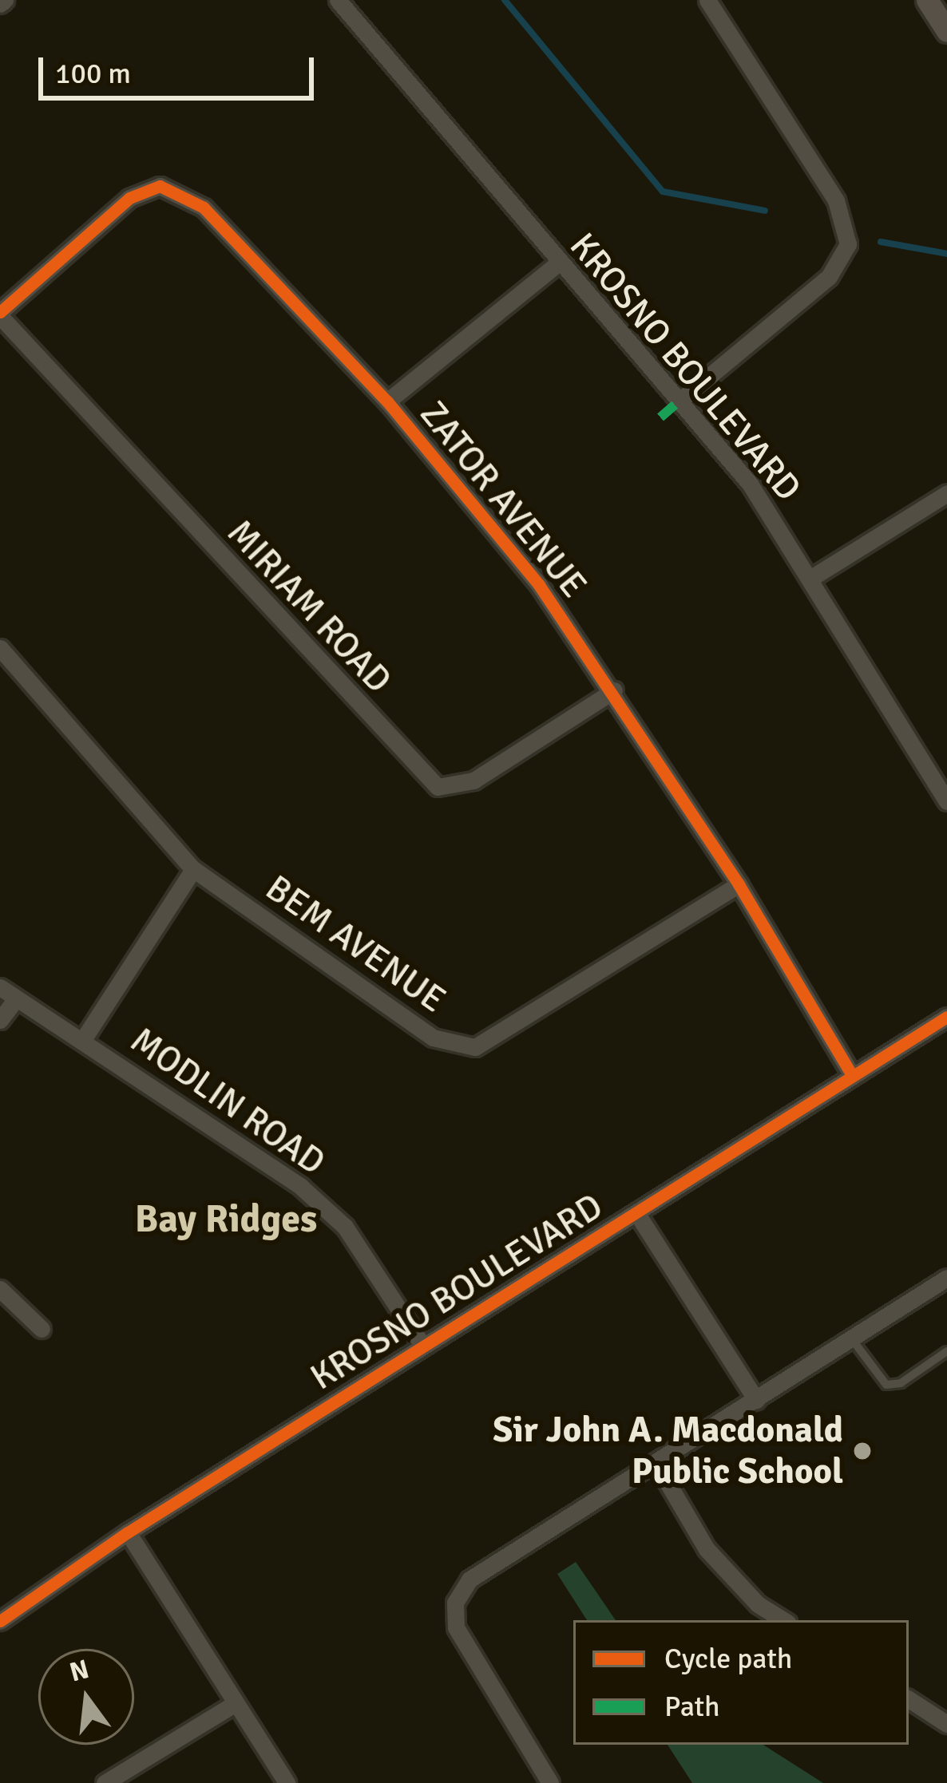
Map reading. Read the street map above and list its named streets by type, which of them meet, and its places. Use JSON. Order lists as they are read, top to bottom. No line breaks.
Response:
{"streets":{"street":["KROSNO BOULEVARD","ZATOR AVENUE","MIRIAM ROAD","BEM AVENUE","MODLIN ROAD"]},"crossings":[["KROSNO BOULEVARD","ZATOR AVENUE"],["KROSNO BOULEVARD","MODLIN ROAD"],["ZATOR AVENUE","MIRIAM ROAD"],["ZATOR AVENUE","BEM AVENUE"]],"districts":["Bay Ridges"],"places":["Sir John A. Macdonald Public School"],"legend":["Cycle path","Path"],"scale_bar":"100 m","north":"top"}
